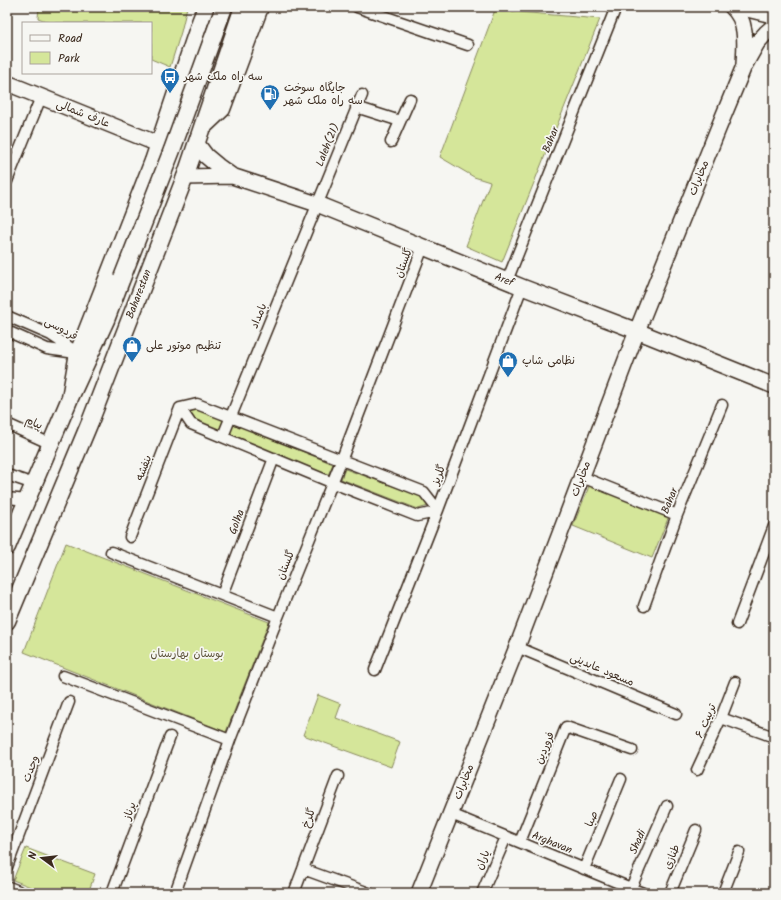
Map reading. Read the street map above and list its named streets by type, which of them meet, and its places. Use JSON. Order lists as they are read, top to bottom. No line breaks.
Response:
{"streets":{"main road":["Baharestan"],"street":["عارف شمالی","Bahar","Laleh(21)","مخابرات","گلستان","Aref","بامداد","فردوسی","پیام","بنفشه","گلریز","Golha","مسعود عابدینی","تربیت ۶","فروردین","وحدت","پرناز","گلرخ","صبا","Shadi","Arghavan","طنازی","یاران"]},"crossings":[["عارف شمالی","Baharestan"],["Bahar","Aref"],["Laleh(21)","Aref"],["Laleh(21)","بامداد"],["مخابرات","Aref"],["مخابرات","مسعود عابدینی"],["مخابرات","Arghavan"],["گلستان","Aref"],["Aref","بامداد"],["Aref","گلریز"],["Baharestan","فردوسی"],["Baharestan","پیام"],["فروردین","Arghavan"],["صبا","Arghavan"],["Shadi","Arghavan"],["Arghavan","یاران"]],"parks":["بوستان بهارستان"],"places":{"bus stop":["سه راه ملک شهر"],"fuel station":["جایگاه سوخت سه راه ملک شهر"],"shop":["تنظیم موتور علی","نظامی شاپ"]},"legend":["Road","Park"],"north":"left"}
